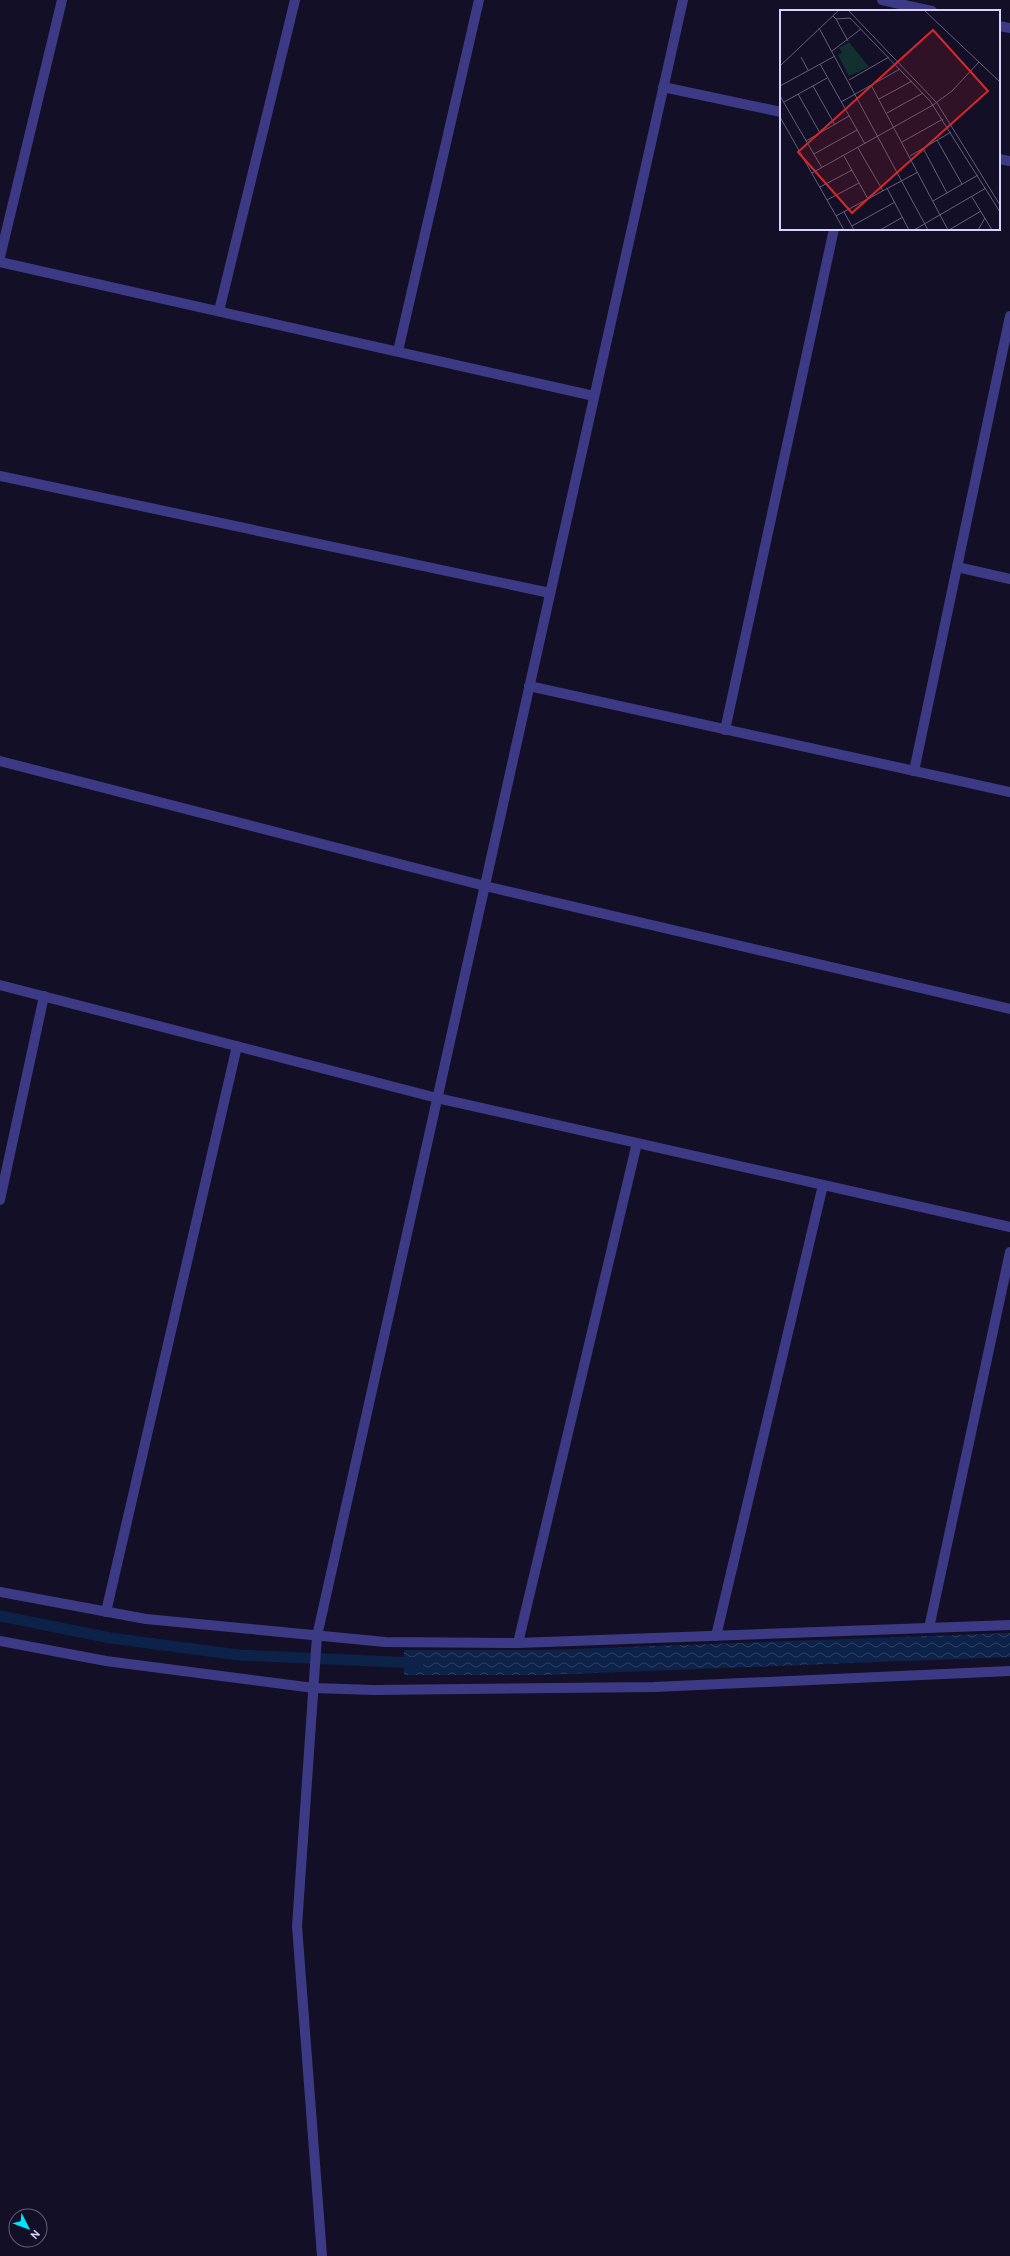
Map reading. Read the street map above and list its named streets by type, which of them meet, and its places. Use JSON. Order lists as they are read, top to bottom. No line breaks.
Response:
{"north":"bottom right"}
